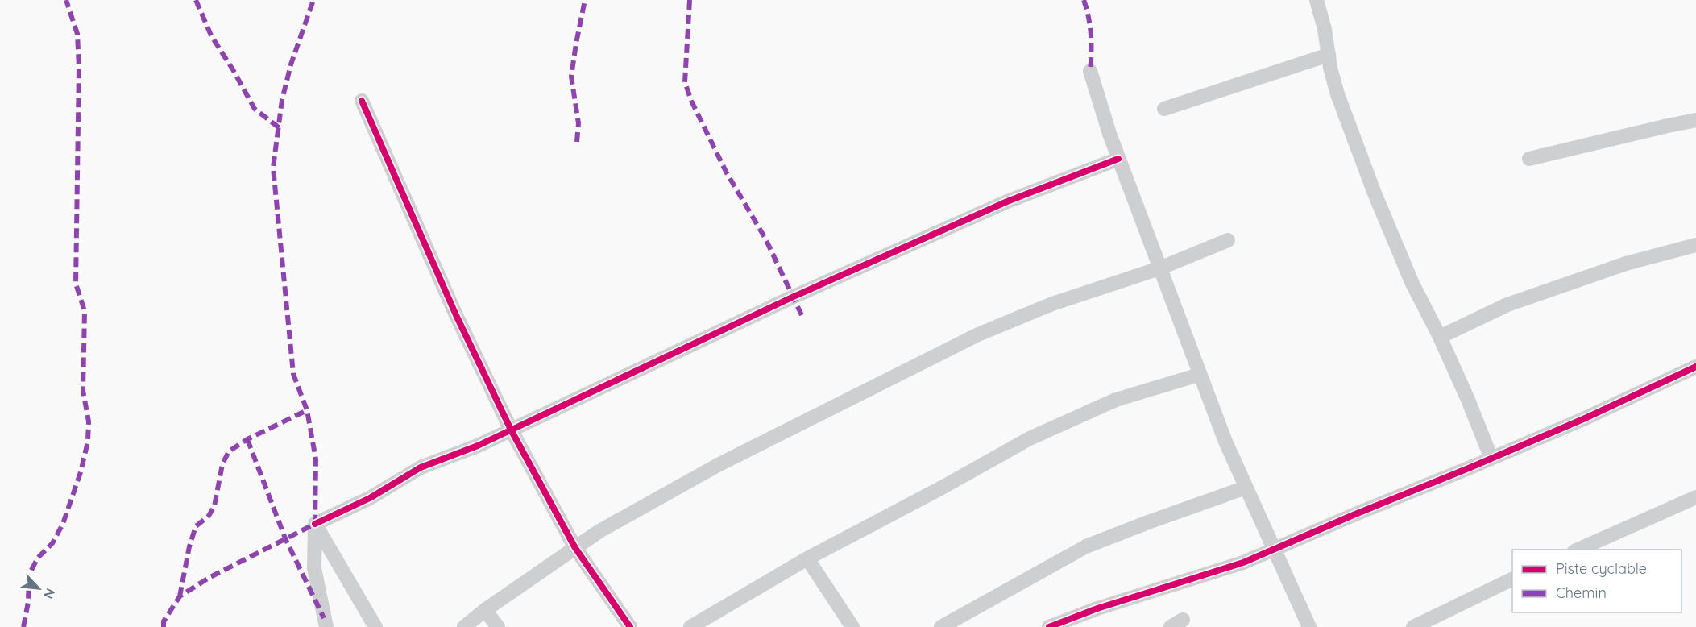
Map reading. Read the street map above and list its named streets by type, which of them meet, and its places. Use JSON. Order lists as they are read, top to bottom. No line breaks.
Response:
{"legend":["Piste cyclable","Chemin"],"north":"bottom right"}
